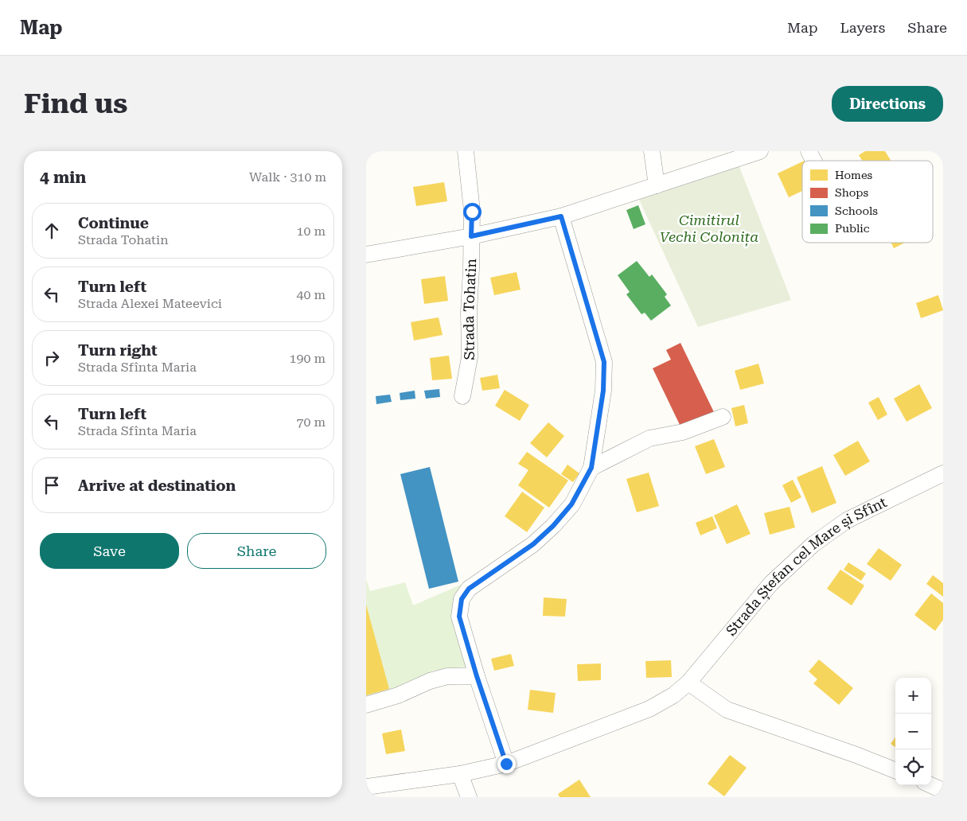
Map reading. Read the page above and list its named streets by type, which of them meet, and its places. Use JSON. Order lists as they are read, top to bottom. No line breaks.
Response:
{"streets":{"street":["Strada Tohatin","Strada Ștefan cel Mare și Sfînt"]},"parks":["Cimitirul Vechi Colonița"],"legend":["Homes","Shops","Schools","Public"],"page":{"header":"Map","nav":["Map","Layers","Share"],"buttons":["Directions",["Save","Share"]],"title":"Find us","heading":["4 min","Walk · 310 m"],"list":[["Continue","Strada Tohatin","10 m"],["Turn left","Strada Alexei Mateevici","40 m"],["Turn right","Strada Sfînta Maria","190 m"],["Turn left","Strada Sfînta Maria","70 m"],"Arrive at destination"],"map_buttons":["+","−"]}}
